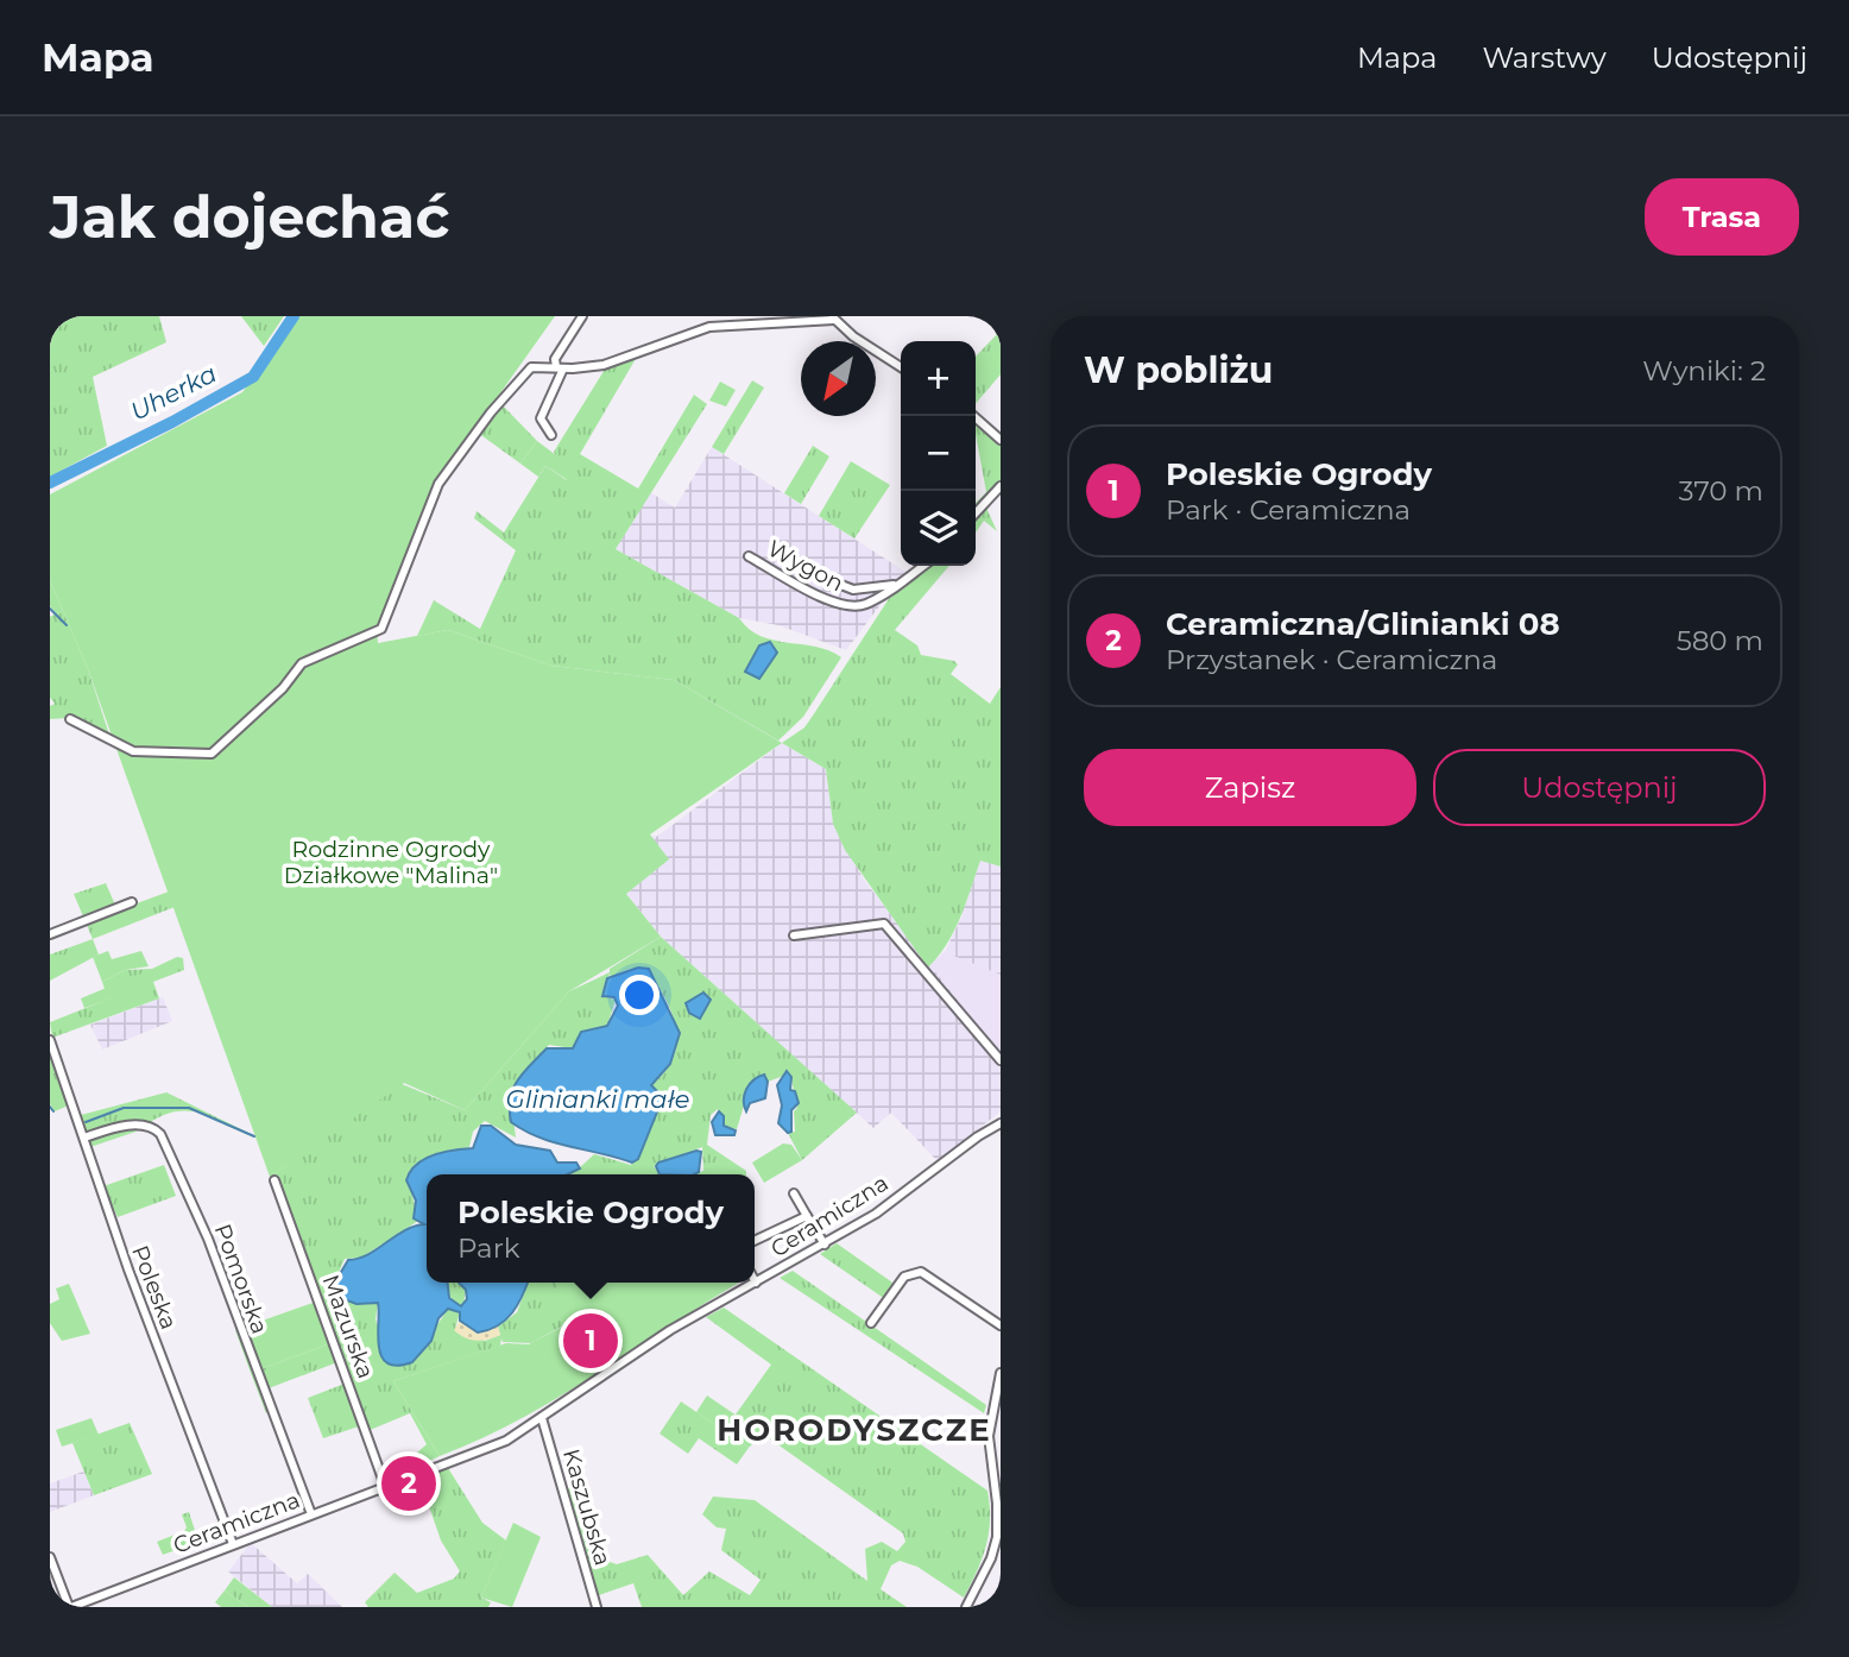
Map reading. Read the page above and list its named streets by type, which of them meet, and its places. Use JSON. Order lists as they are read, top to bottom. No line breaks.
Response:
{"streets":{"street":["Wygon","Ceramiczna","Pomorska","Poleska","Mazurska","Kaszubska"]},"crossings":[["Ceramiczna","Pomorska"],["Ceramiczna","Poleska"],["Ceramiczna","Mazurska"],["Ceramiczna","Kaszubska"],["Pomorska","Poleska"]],"districts":["HORODYSZCZE"],"water":["Uherka","Glinianki małe"],"parks":["Rodzinne Ogrody Działkowe \"Malina\""],"north":"bottom left","page":{"header":"Mapa","nav":["Mapa","Warstwy","Udostępnij"],"buttons":["Trasa",["Zapisz","Udostępnij"]],"title":"Jak dojechać","heading":["W pobliżu","Wyniki: 2"],"map_buttons":["+","−"],"list":[{"mark":"1","name":"Poleskie Ogrody","note":"Park · Ceramiczna","value":"370 m"},{"mark":"2","name":"Ceramiczna/Glinianki 08","note":"Przystanek · Ceramiczna","value":"580 m"}],"popup":["Poleskie Ogrody","Park"],"pins":["1","2"]}}
